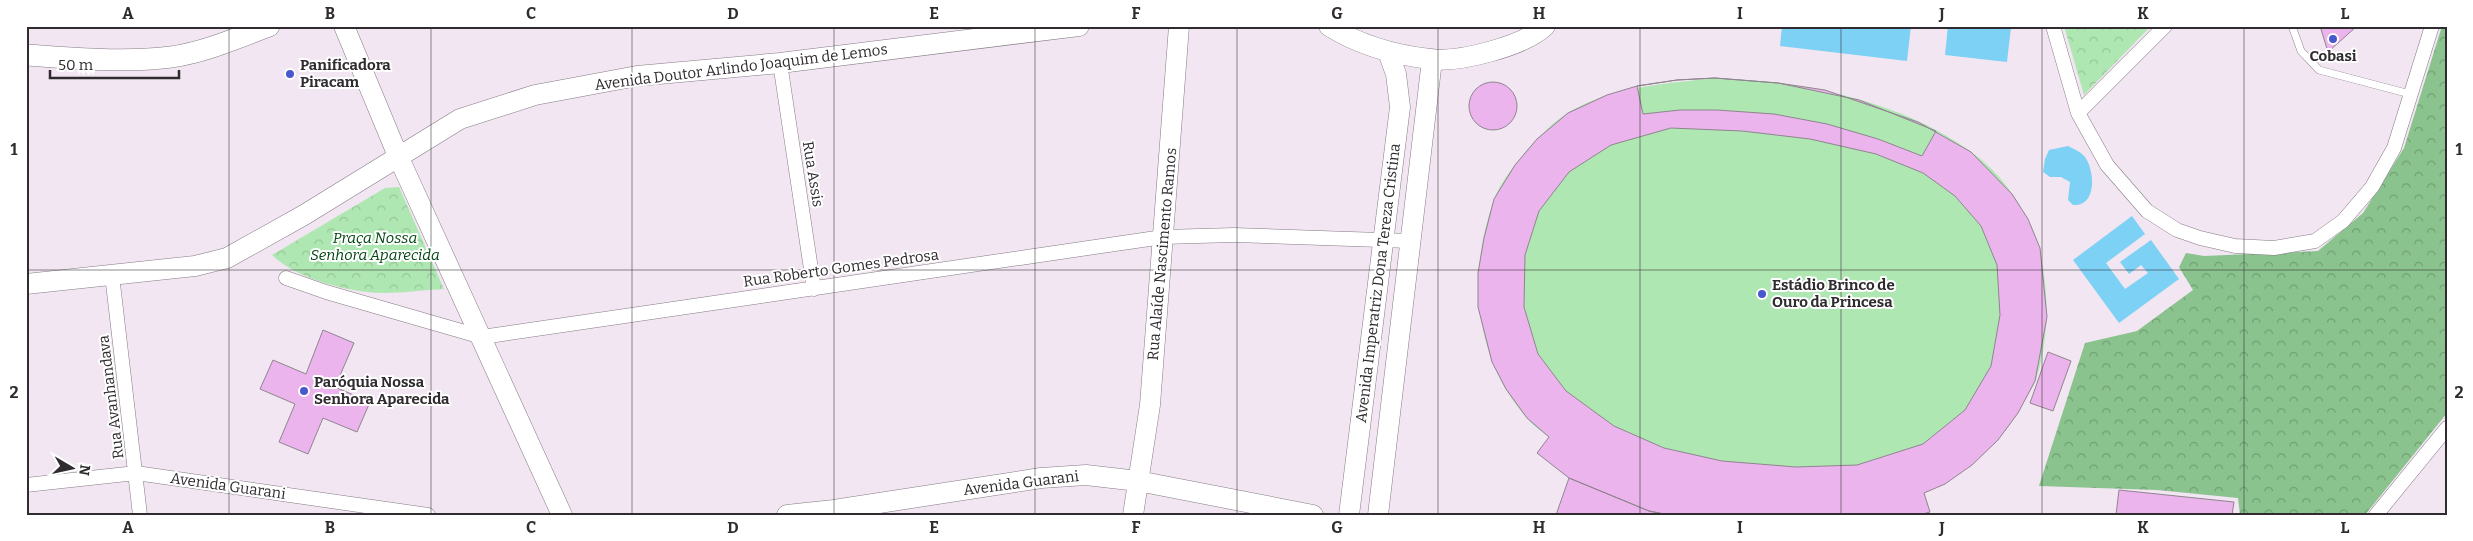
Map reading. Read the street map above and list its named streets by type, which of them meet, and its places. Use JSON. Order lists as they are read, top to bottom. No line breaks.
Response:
{"streets":{"main road":["Avenida Doutor Arlindo Joaquim de Lemos","Rua Alaíde Nascimento Ramos","Avenida Imperatriz Dona Tereza Cristina","Avenida Guarani"],"street":["Rua Assis","Rua Roberto Gomes Pedrosa","Rua Avanhandava"]},"crossings":[["Avenida Doutor Arlindo Joaquim de Lemos","Rua Assis"],["Avenida Doutor Arlindo Joaquim de Lemos","Rua Avanhandava"],["Rua Assis","Rua Roberto Gomes Pedrosa"],["Rua Alaíde Nascimento Ramos","Rua Roberto Gomes Pedrosa"],["Rua Alaíde Nascimento Ramos","Avenida Guarani"],["Rua Roberto Gomes Pedrosa","Avenida Imperatriz Dona Tereza Cristina"],["Rua Avanhandava","Avenida Guarani"]],"parks":["Praça Nossa Senhora Aparecida"],"places":["Cobasi","Panificadora Piracam","Estádio Brinco de Ouro da Princesa","Paróquia Nossa Senhora Aparecida"],"scale_bar":"50 m","north":"right","grid":{"columns":["A","B","C","D","E","F","G","H","I","J","K","L"],"rows":["1","2"]}}
